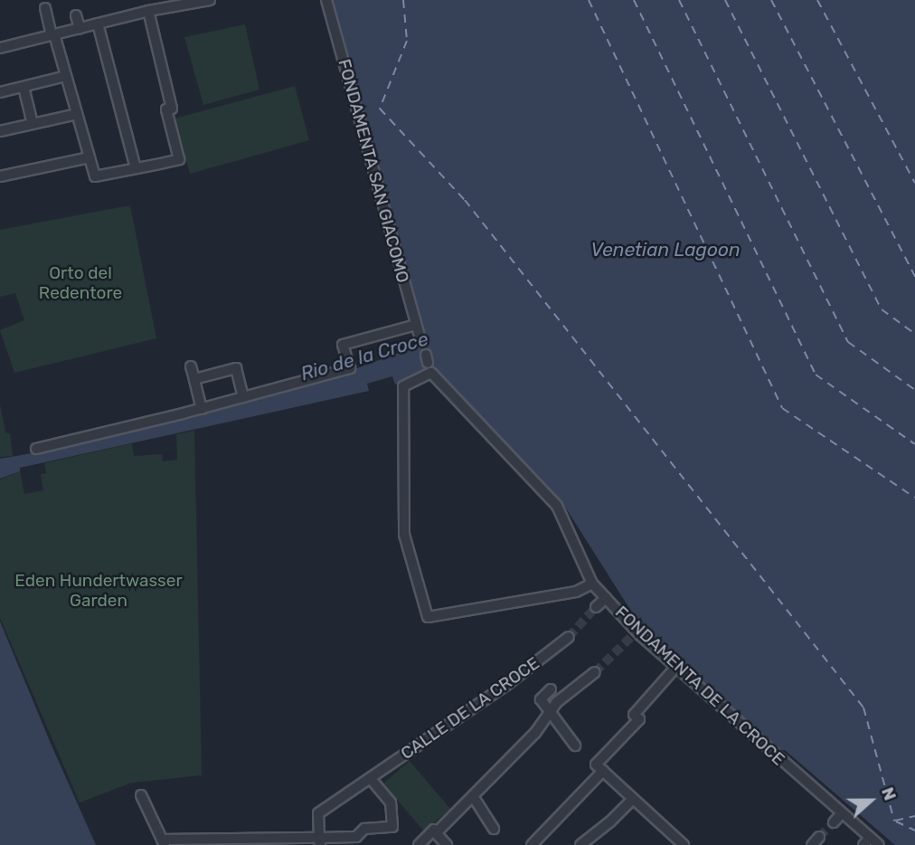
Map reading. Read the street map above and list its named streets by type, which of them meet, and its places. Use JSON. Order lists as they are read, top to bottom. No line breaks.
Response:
{"streets":{"street":["FONDAMENTA SAN GIACOMO","FONDAMENTA DE LA CROCE","CALLE DE LA CROCE"]},"water":["Venetian Lagoon","Rio de la Croce"],"parks":["Orto del Redentore","Eden Hundertwasser Garden"],"north":"right"}
